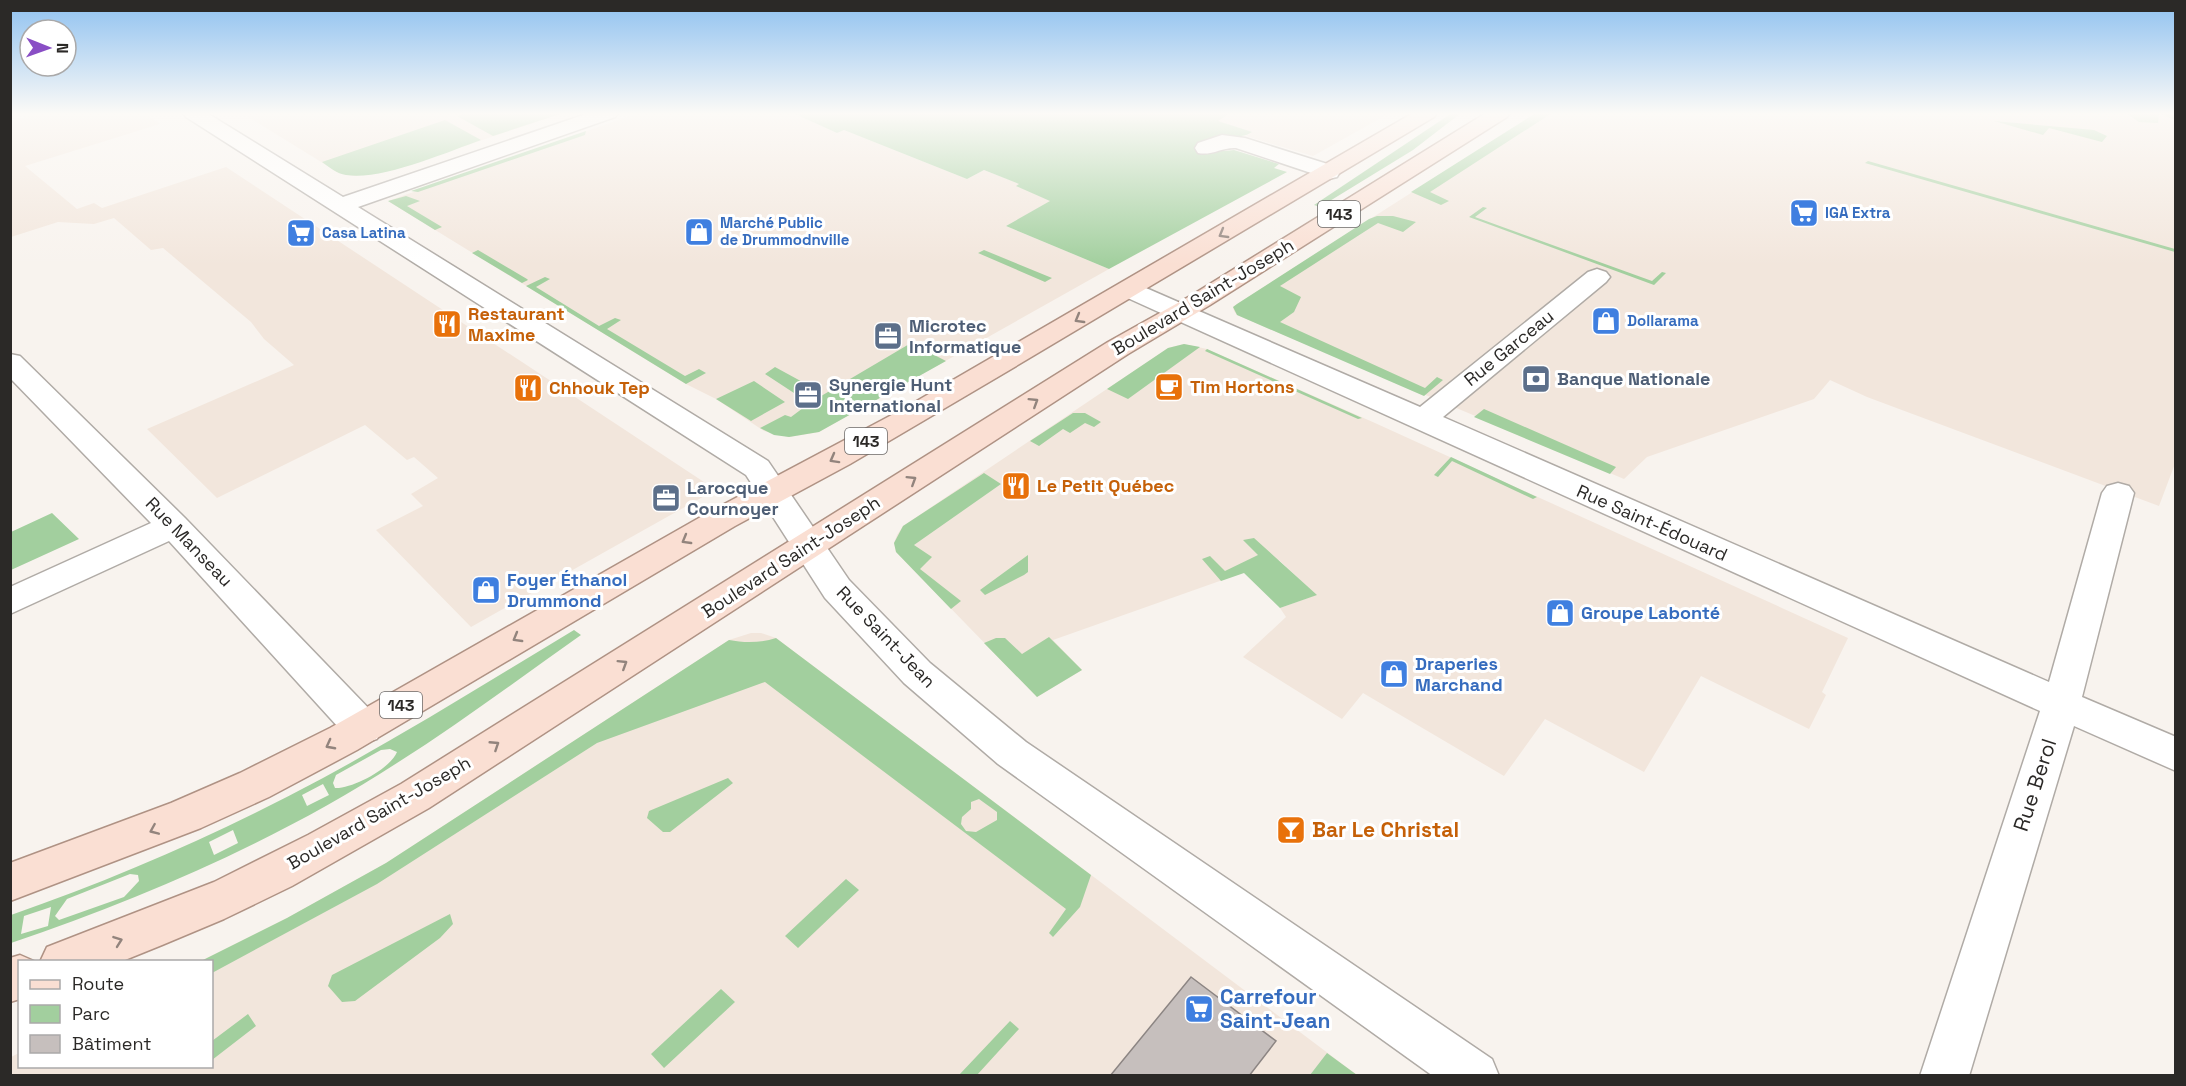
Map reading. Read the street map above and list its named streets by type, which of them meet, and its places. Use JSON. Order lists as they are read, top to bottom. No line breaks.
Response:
{"streets":{"main road":["143","Boulevard Saint-Joseph"],"street":["Rue Garceau","Rue Saint-Édouard","Rue Manseau","Rue Saint-Jean","Rue Berol"]},"crossings":[["143","Rue Saint-Édouard"],["143","Rue Manseau"],["143","Rue Saint-Jean"],["Boulevard Saint-Joseph","Rue Saint-Édouard"],["Boulevard Saint-Joseph","Rue Saint-Jean"],["Rue Garceau","Rue Saint-Édouard"],["Rue Saint-Édouard","Rue Berol"]],"places":{"supermarket":["IGA Extra","Casa Latina","Carrefour Saint-Jean"],"shop":["Marché Public de Drummodnville","Dollarama","Foyer Éthanol Drummond","Groupe Labonté","Draperies Marchand"],"restaurant":["Restaurant Maxime","Chhouk Tep","Le Petit Québec"],"office":["Microtec Informatique","Synergie Hunt International","Larocque Cournoyer"],"bank":["Banque Nationale"],"cafe":["Tim Hortons"],"bar":["Bar Le Christal"]},"legend":["Route","Parc","Bâtiment"],"north":"right"}
